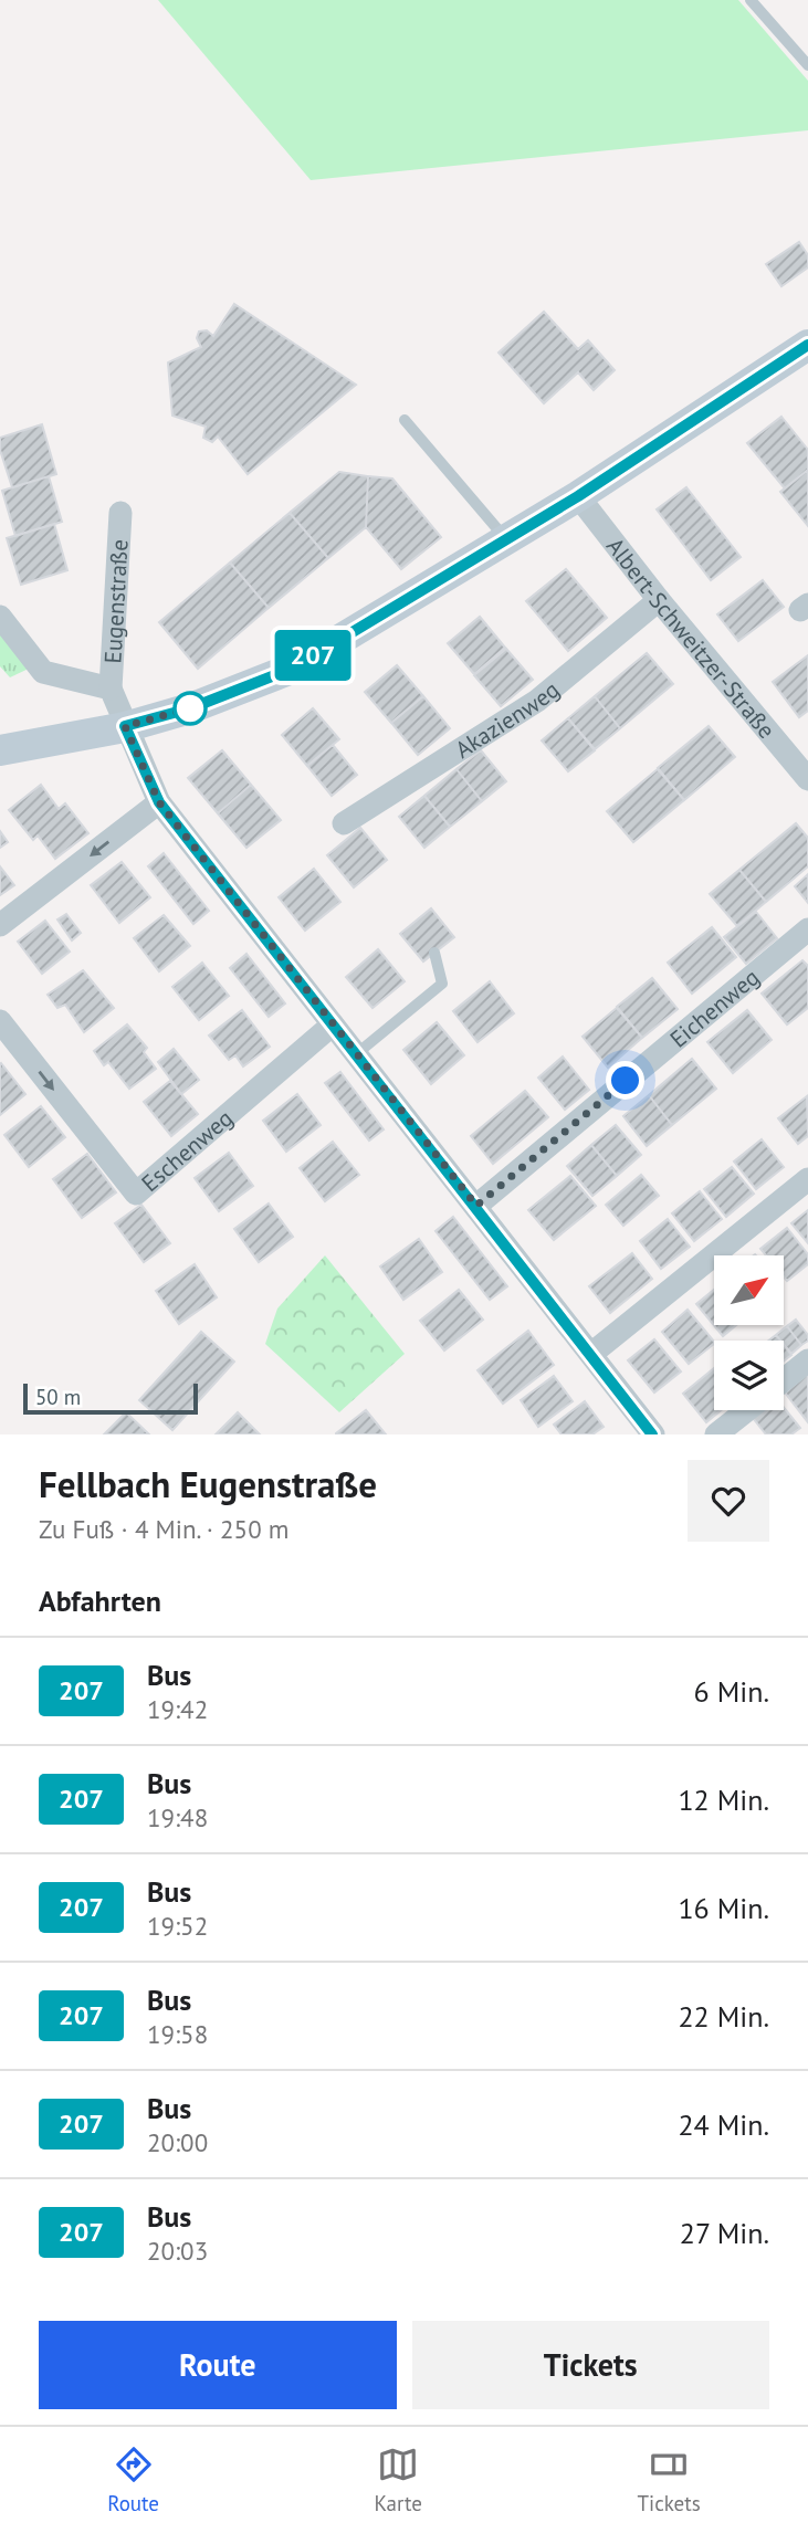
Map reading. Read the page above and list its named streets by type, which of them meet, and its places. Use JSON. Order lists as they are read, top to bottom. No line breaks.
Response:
{"streets":{"street":["Eugenstraße","Albert-Schweitzer-Straße","Akazienweg","Eichenweg","Eschenweg"]},"crossings":[["Albert-Schweitzer-Straße","Akazienweg"]],"lines":["bus line 207"],"scale_bar":"50 m","north":"top right","page":{"on_map":"207","scale":"50 m","heading":[["Fellbach Eugenstraße","Zu Fuß · 4 Min. · 250 m"],"Abfahrten"],"list":[{"mark":"207","name":"Bus","note":"19:42","value":"6 Min."},{"mark":"207","name":"Bus","note":"19:48","value":"12 Min."},{"mark":"207","name":"Bus","note":"19:52","value":"16 Min."},{"mark":"207","name":"Bus","note":"19:58","value":"22 Min."},{"mark":"207","name":"Bus","note":"20:00","value":"24 Min."},{"mark":"207","name":"Bus","note":"20:03","value":"27 Min."}],"buttons":["Route","Tickets"],"tabs":["Route","Karte","Tickets"]}}
